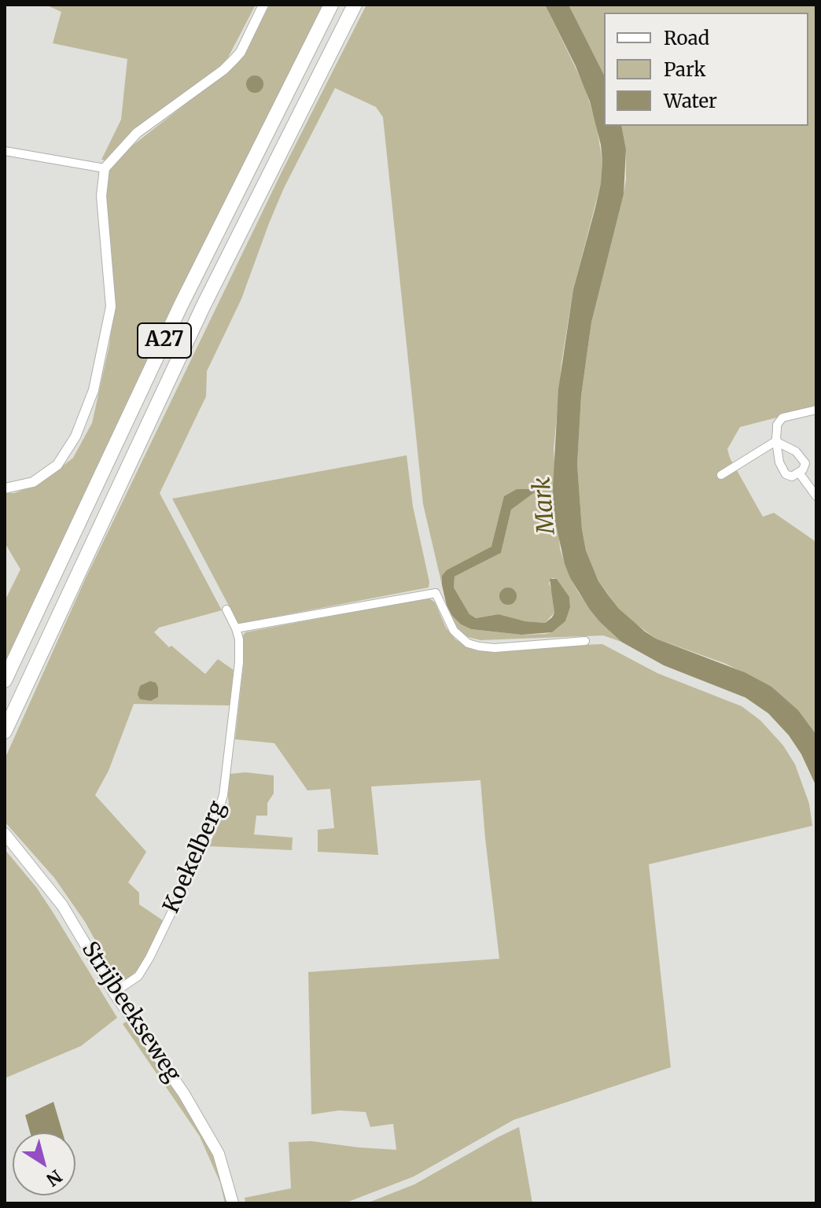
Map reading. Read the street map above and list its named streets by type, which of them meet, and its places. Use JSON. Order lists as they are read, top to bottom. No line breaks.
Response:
{"streets":{"highway":["A27"],"main road":["Strijbeekseweg"],"street":["Koekelberg"]},"crossings":[["Koekelberg","Strijbeekseweg"]],"water":["Mark"],"legend":["Road","Park","Water"],"north":"bottom right"}
